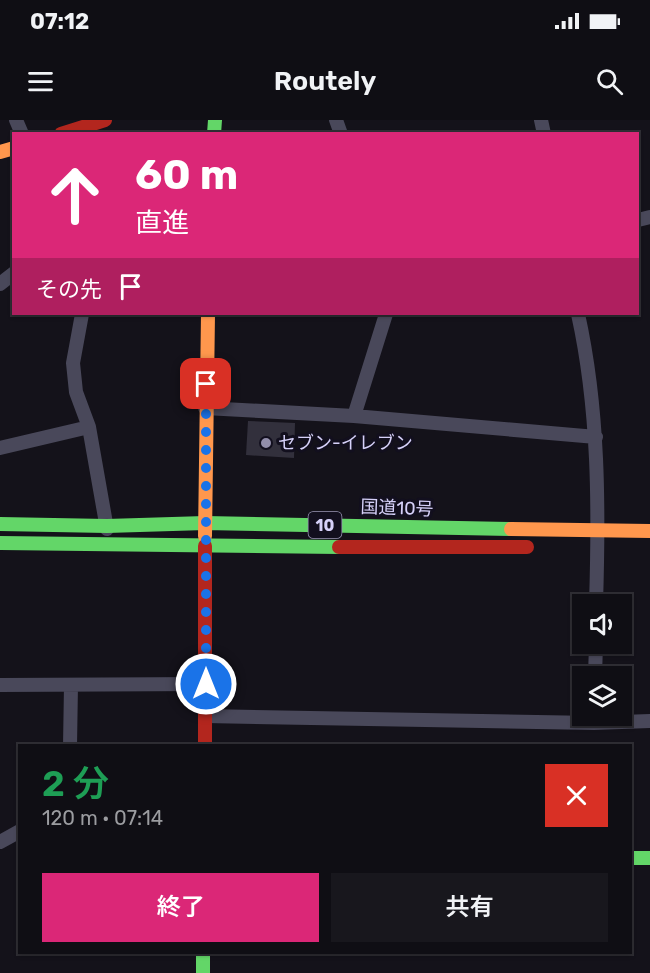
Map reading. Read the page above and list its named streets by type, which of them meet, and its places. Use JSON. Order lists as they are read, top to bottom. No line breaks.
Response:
{"streets":{"main road":["国道10号","10"]},"places":["セブン-イレブン"],"page":{"status":"07:12","header":"Routely","turn":["60 m","直進"],"then":"その先","heading":["2 分","120 m · 07:14"],"buttons":["終了","共有"]}}
